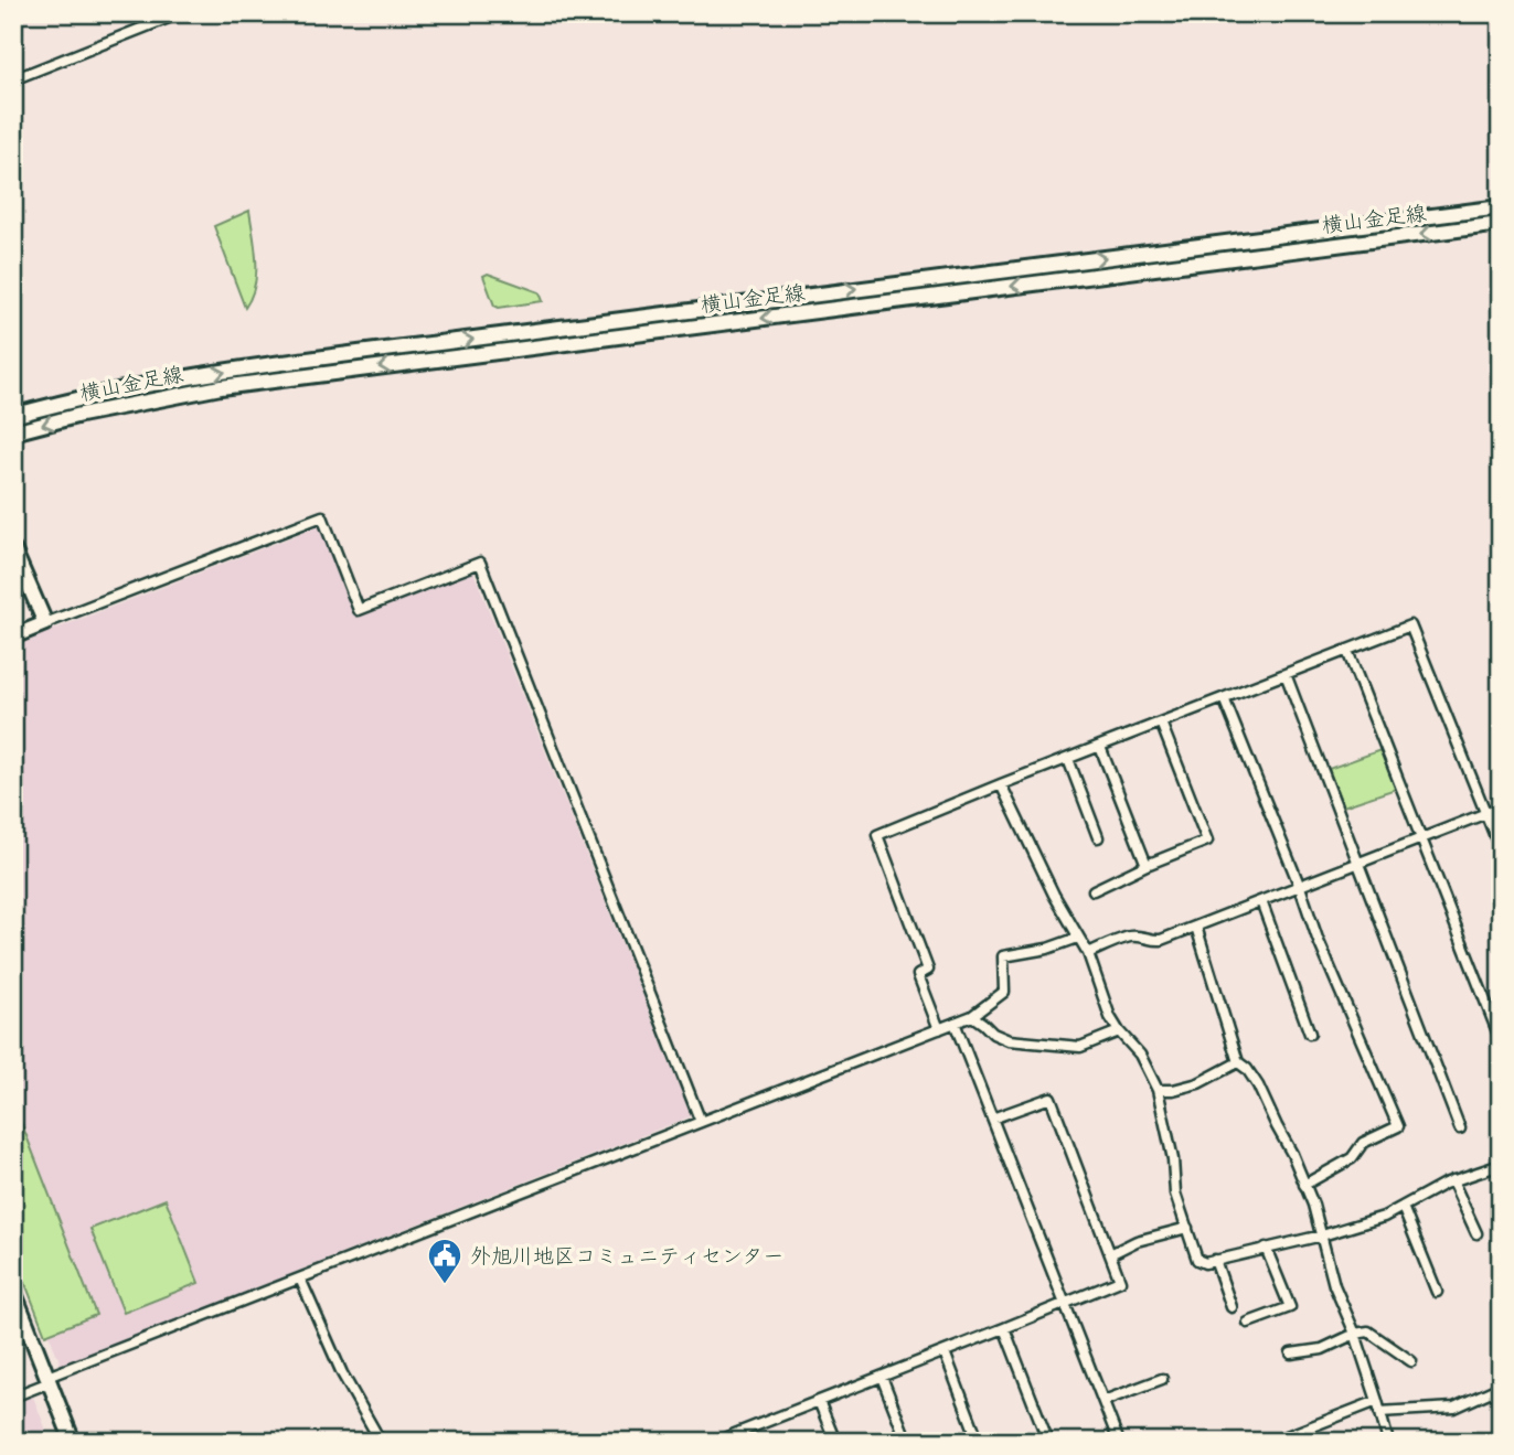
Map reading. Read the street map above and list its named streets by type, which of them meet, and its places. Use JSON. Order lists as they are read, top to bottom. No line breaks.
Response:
{"streets":{"street":["横山金足線"]},"places":{"public building":["外旭川地区コミュニティセンター"]}}
